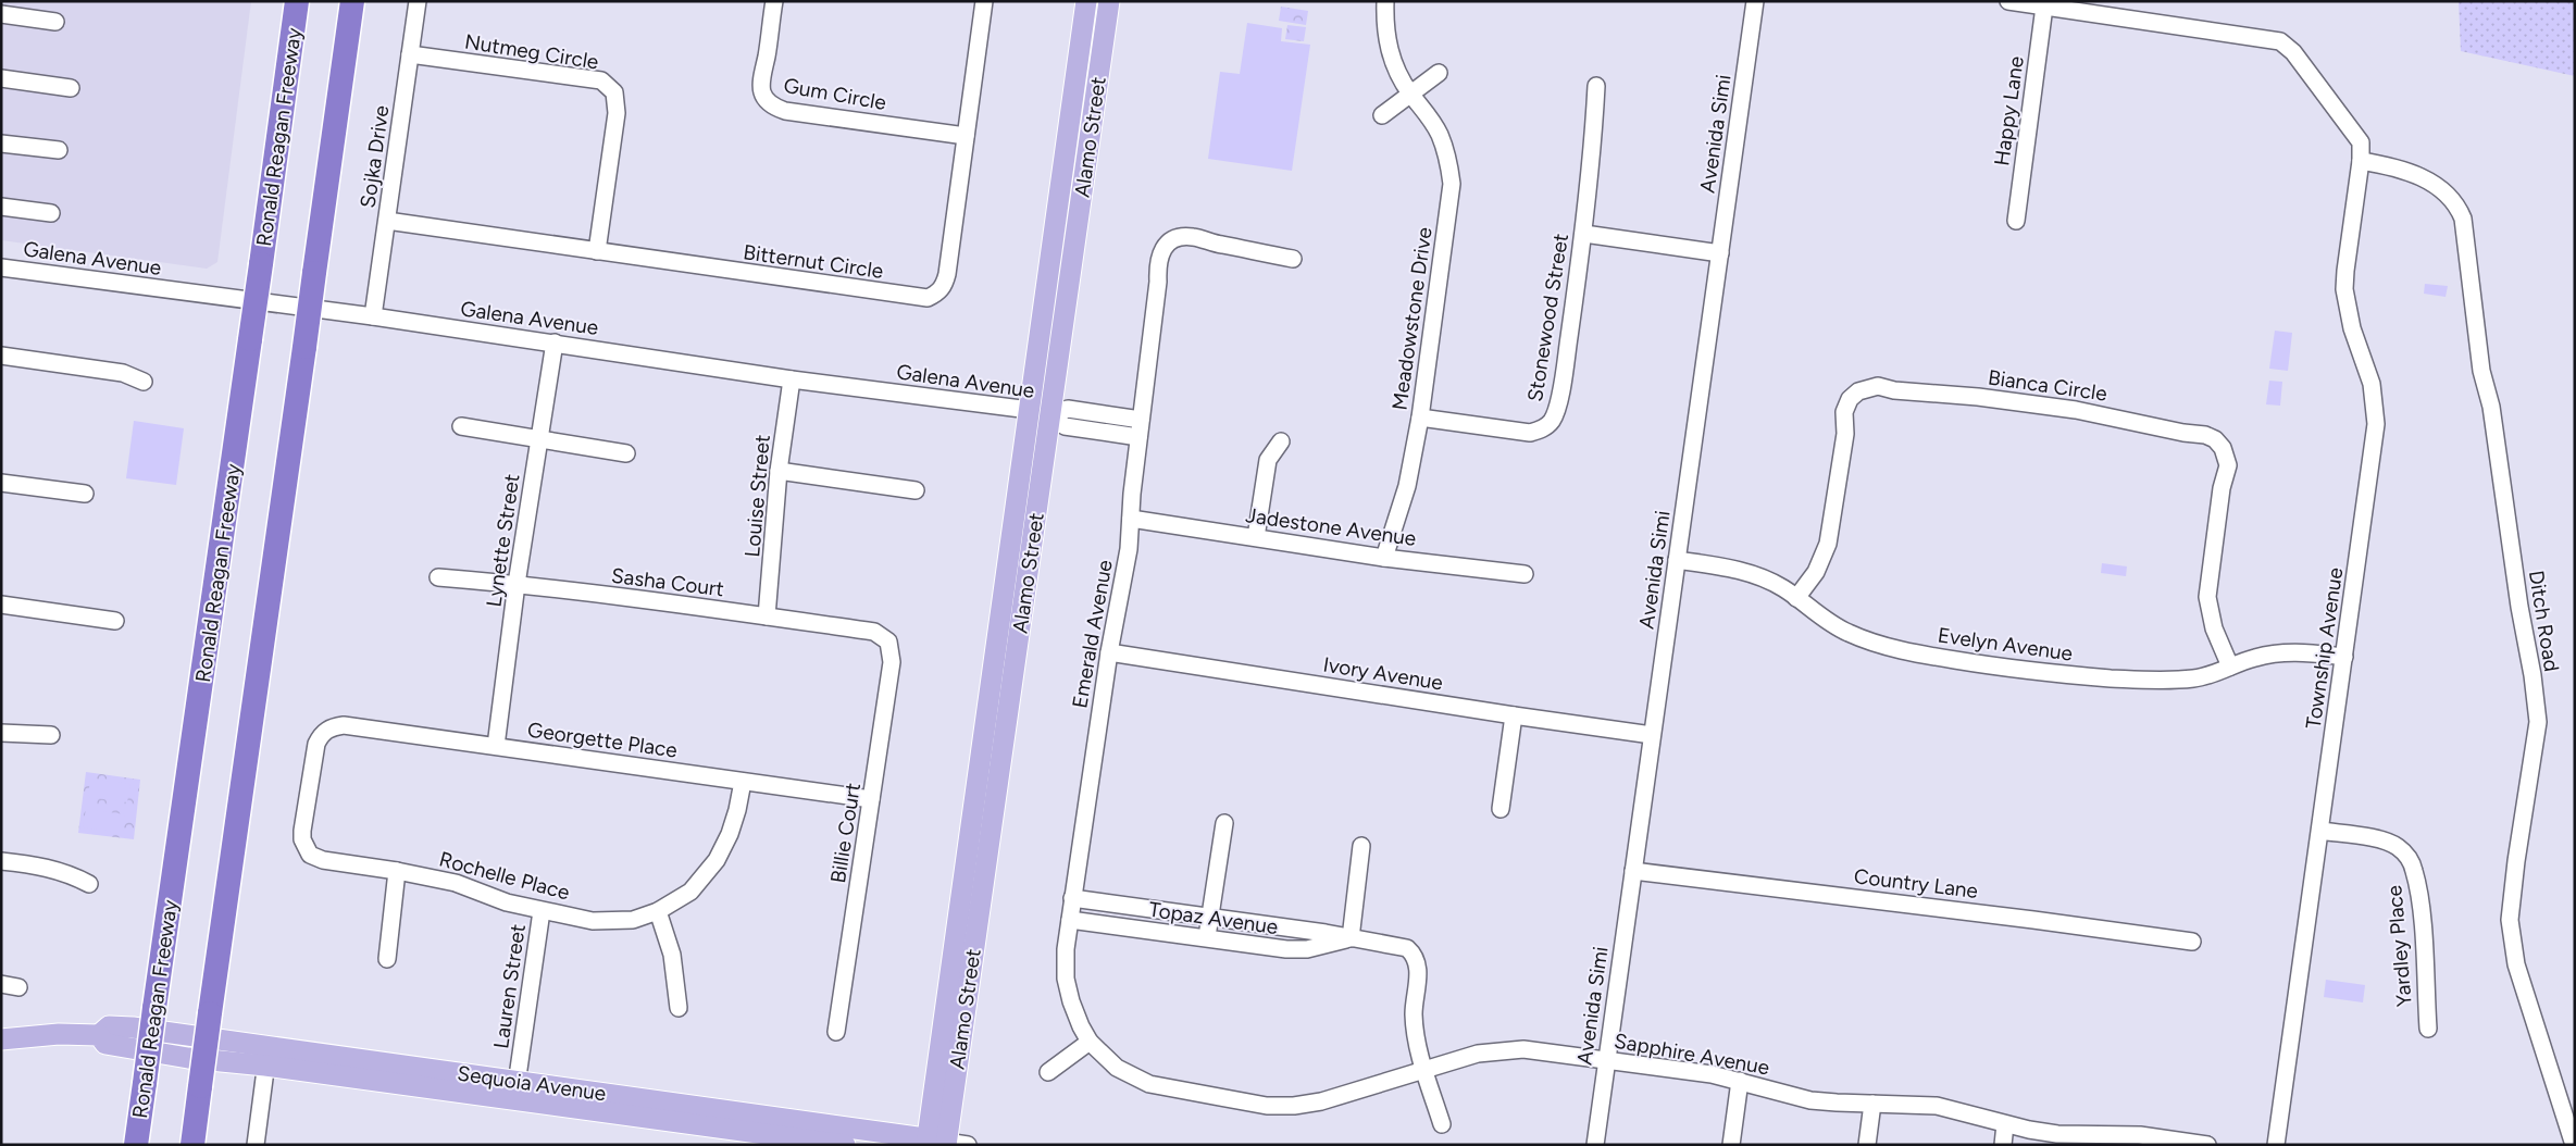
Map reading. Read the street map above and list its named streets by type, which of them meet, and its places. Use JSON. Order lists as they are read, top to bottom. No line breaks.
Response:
{"streets":{"highway":["Ronald Reagan Freeway"],"main road":["Alamo Street","Sequoia Avenue"],"street":["Nutmeg Circle","Gum Circle","Happy Lane","Avenida Simi","Sojka Drive","Galena Avenue","Bitternut Circle","Stonewood Street","Meadowstone Drive","Bianca Circle","Louise Street","Jadestone Avenue","Lynette Street","Sasha Court","Ditch Road","Emerald Avenue","Evelyn Avenue","Township Avenue","Ivory Avenue","Georgette Place","Billie Court","Rochelle Place","Country Lane","Topaz Avenue","Yardley Place","Lauren Street","Sapphire Avenue"]},"crossings":[["Nutmeg Circle","Sojka Drive"],["Nutmeg Circle","Bitternut Circle"],["Gum Circle","Bitternut Circle"],["Happy Lane","Township Avenue"],["Avenida Simi","Evelyn Avenue"],["Avenida Simi","Ivory Avenue"],["Avenida Simi","Country Lane"],["Avenida Simi","Sapphire Avenue"],["Alamo Street","Galena Avenue"],["Alamo Street","Sequoia Avenue"],["Sojka Drive","Galena Avenue"],["Sojka Drive","Bitternut Circle"],["Galena Avenue","Louise Street"],["Galena Avenue","Lynette Street"],["Galena Avenue","Emerald Avenue"],["Stonewood Street","Meadowstone Drive"],["Meadowstone Drive","Jadestone Avenue"],["Bianca Circle","Evelyn Avenue"],["Louise Street","Sasha Court"],["Jadestone Avenue","Emerald Avenue"],["Lynette Street","Sasha Court"],["Lynette Street","Georgette Place"],["Sasha Court","Billie Court"],["Ditch Road","Township Avenue"],["Emerald Avenue","Ivory Avenue"],["Emerald Avenue","Topaz Avenue"],["Emerald Avenue","Sapphire Avenue"],["Evelyn Avenue","Township Avenue"],["Township Avenue","Yardley Place"],["Georgette Place","Billie Court"],["Georgette Place","Rochelle Place"],["Rochelle Place","Lauren Street"],["Topaz Avenue","Sapphire Avenue"],["Lauren Street","Sequoia Avenue"]]}
